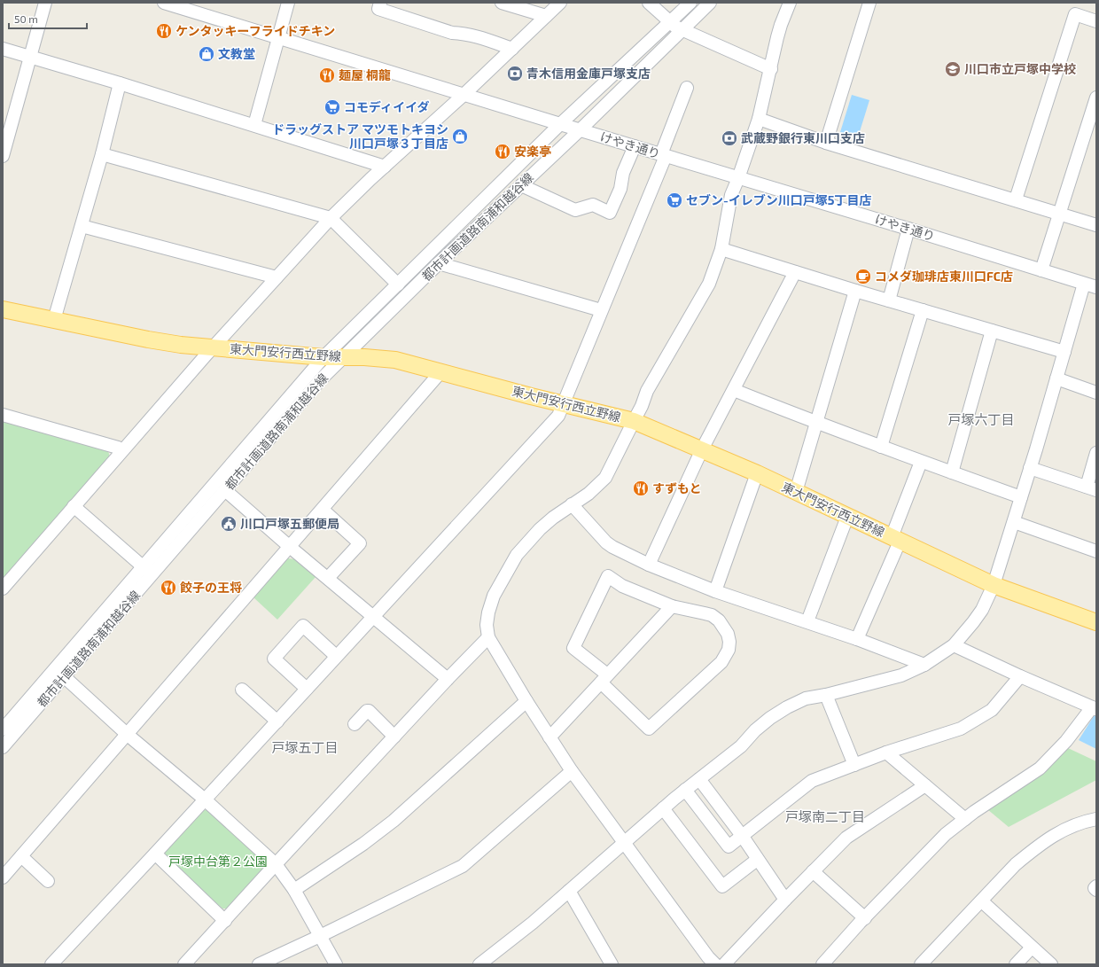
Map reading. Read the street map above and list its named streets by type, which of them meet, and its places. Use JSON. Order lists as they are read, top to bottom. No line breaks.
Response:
{"streets":{"main road":["東大門安行西立野線"],"street":["けやき通り","都市計画道路南浦和越谷線"]},"crossings":[["けやき通り","都市計画道路南浦和越谷線"],["都市計画道路南浦和越谷線","東大門安行西立野線"]],"districts":["戸塚六丁目","戸塚五丁目","戸塚南二丁目"],"parks":["戸塚中台第２公園"],"places":{"restaurant":["ケンタッキーフライドチキン","麺屋 桐龍","安楽亭","すずもと","餃子の王将"],"shop":["文教堂","ドラッグストア マツモトキヨシ 川口戸塚３丁目店"],"school or university":["川口市立戸塚中学校"],"bank":["青木信用金庫戸塚支店","武蔵野銀行東川口支店"],"supermarket":["コモディイイダ","セブン-イレブン川口戸塚5丁目店"],"cafe":["コメダ珈琲店東川口FC店"],"public building":["川口戸塚五郵便局"]},"scale_bar":"50 m"}
